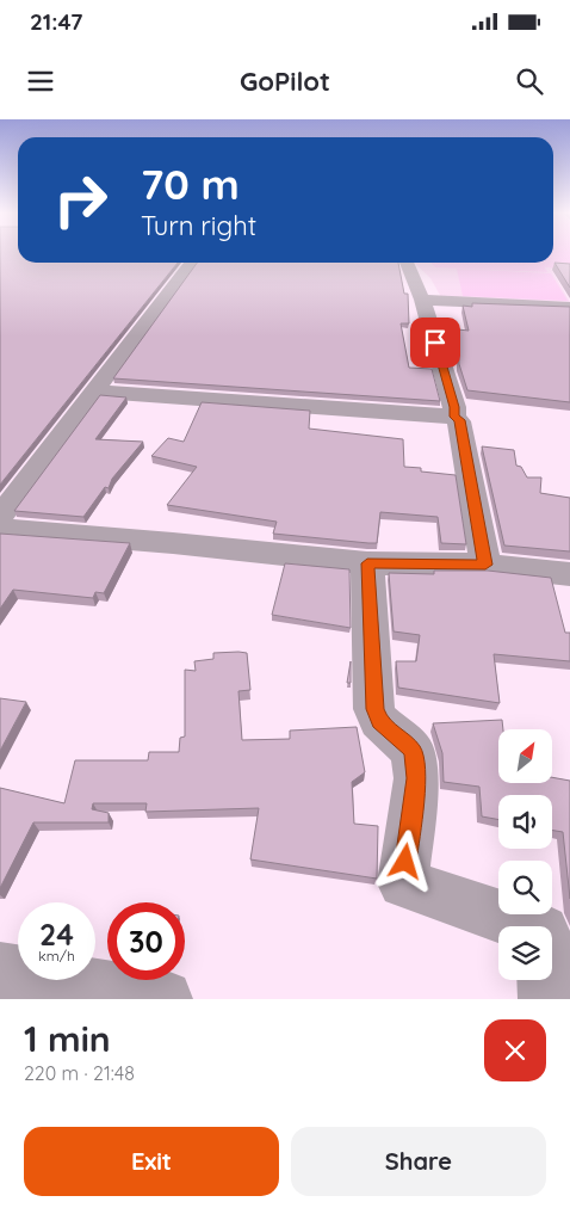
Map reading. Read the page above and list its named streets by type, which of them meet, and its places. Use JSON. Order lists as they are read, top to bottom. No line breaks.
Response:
{"north":"top right","page":{"status":"21:47","header":"GoPilot","turn":["70 m","Turn right"],"speed":"24 km/h","limit":"30","heading":["1 min","220 m · 21:48"],"buttons":["Exit","Share"]}}
